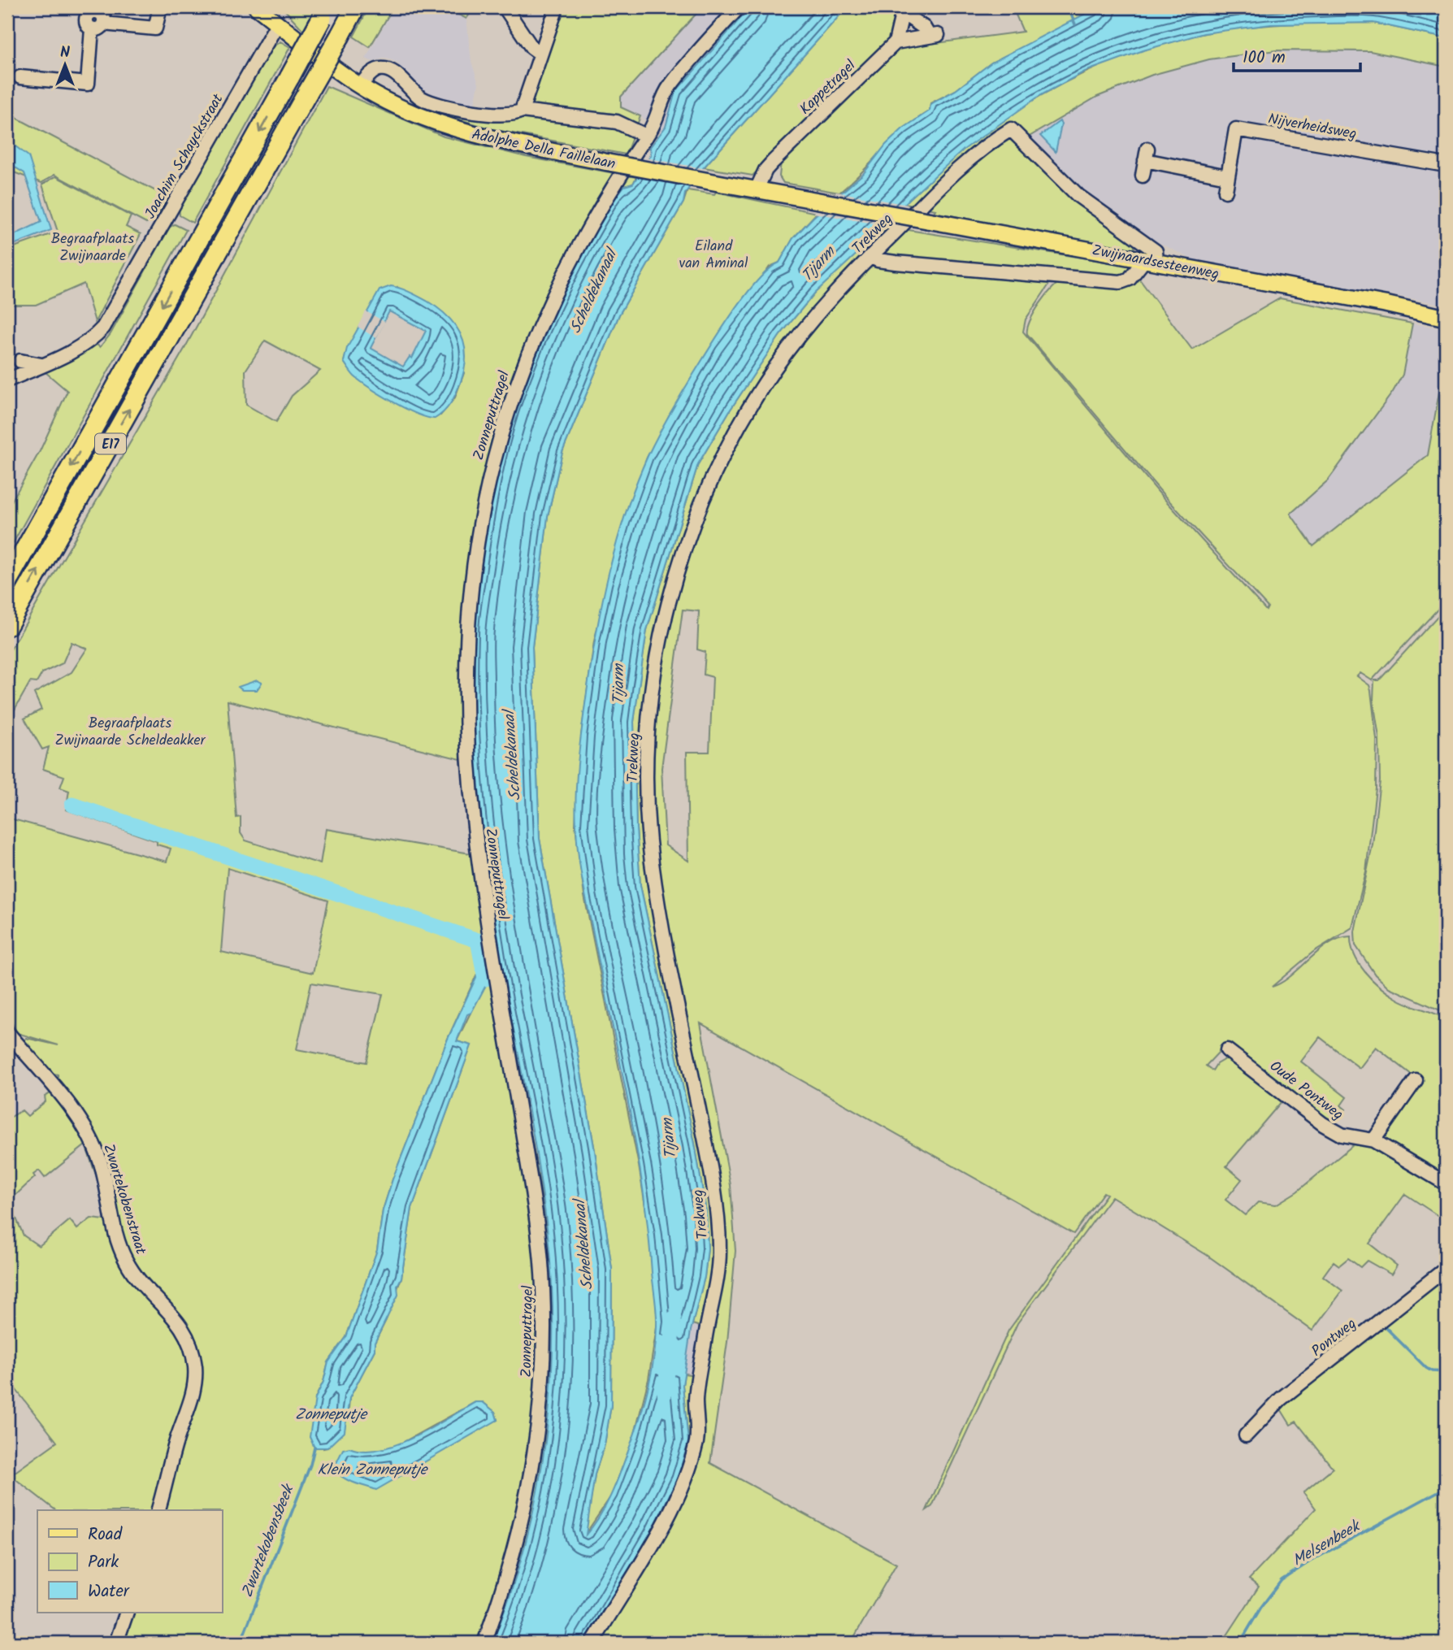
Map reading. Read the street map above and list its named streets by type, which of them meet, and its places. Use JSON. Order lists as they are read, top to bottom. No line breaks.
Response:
{"streets":{"highway":["E17"],"main road":["Adolphe Della Faillelaan","Zwijnaardsesteenweg"],"street":["Kappetragel","Nijverheidsweg","Joachim Schayckstraat","Trekweg","Zonneputtragel","Oude Pontweg","Zwartekobenstraat","Pontweg"]},"crossings":[["Kappetragel","Adolphe Della Faillelaan"],["Adolphe Della Faillelaan","Joachim Schayckstraat"],["Adolphe Della Faillelaan","Zwijnaardsesteenweg"],["Trekweg","Zwijnaardsesteenweg"]],"water":["Tijarm","Scheldekanaal","Zonneputje","Klein Zonneputje","Zwartekobensbeek","Melsenbeek"],"parks":["Begraafplaats Zwijnaarde","Eiland van Aminal","Begraafplaats Zwijnaarde Scheldeakker"],"legend":["Road","Park","Water"],"scale_bar":"100 m","north":"top"}
